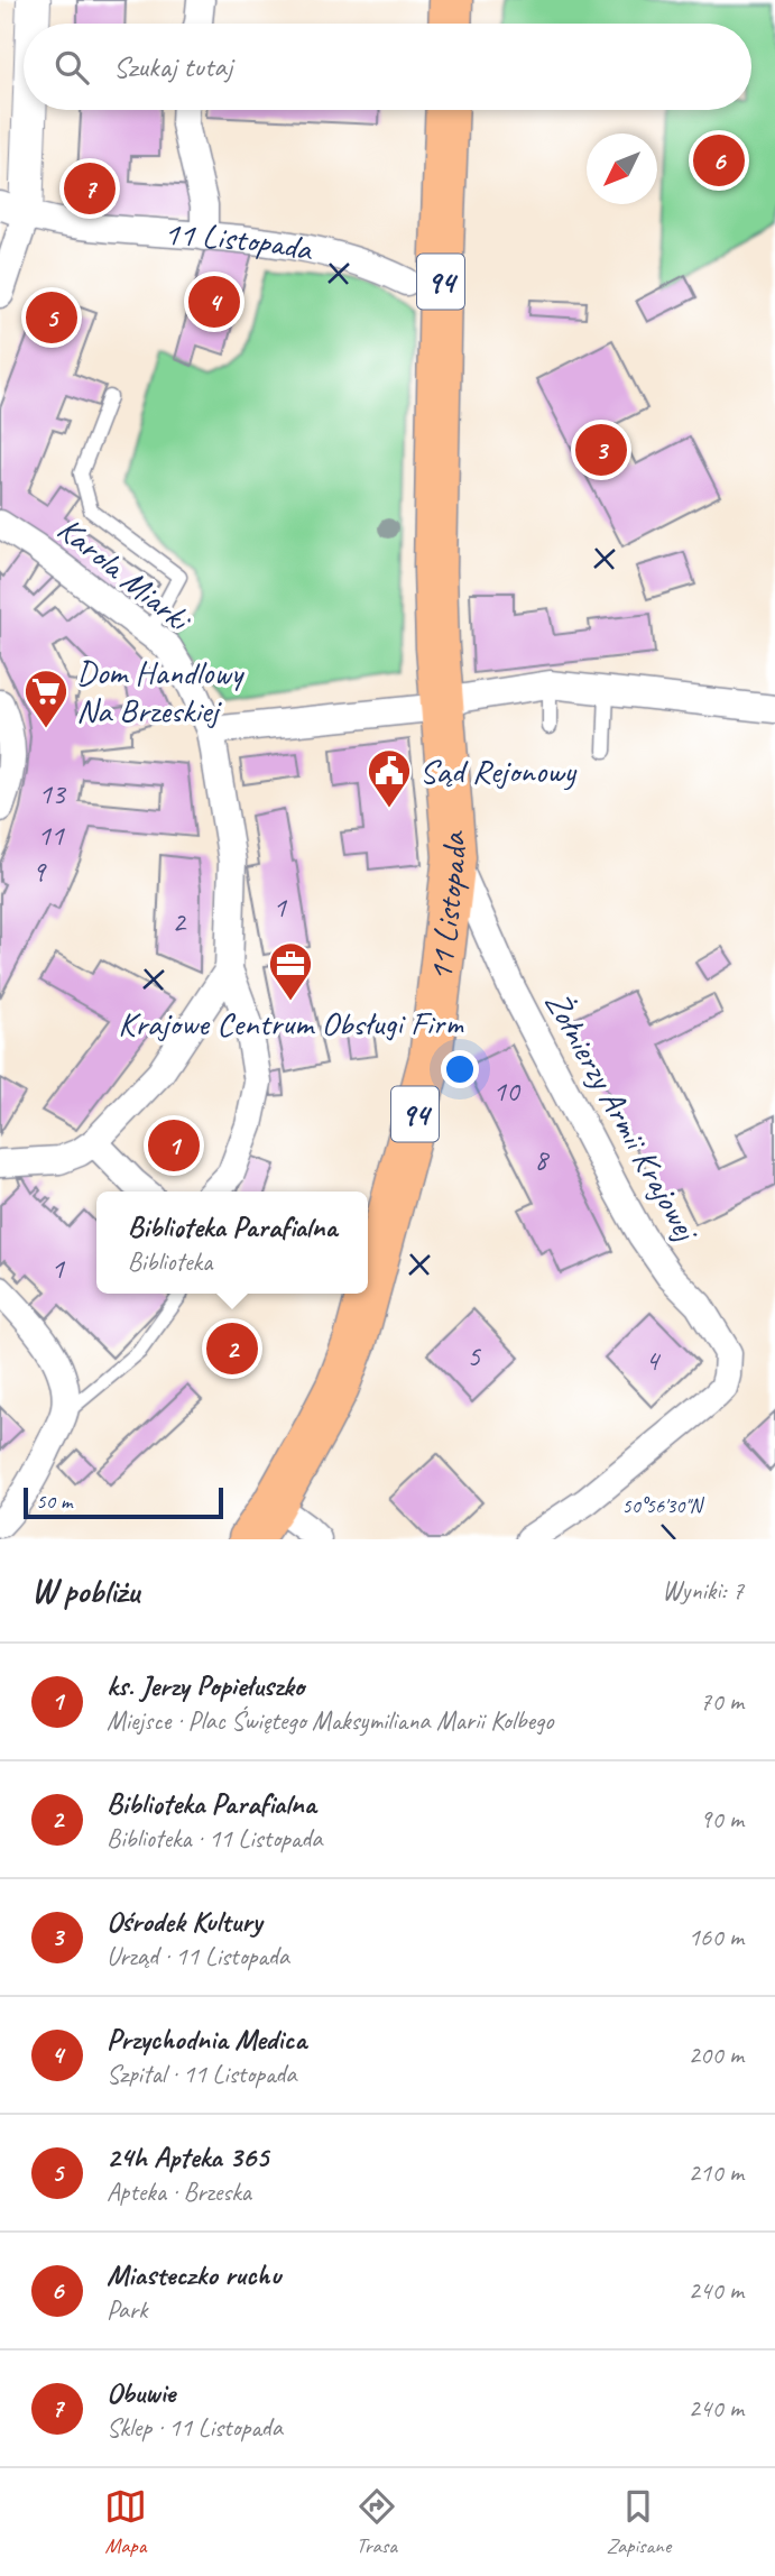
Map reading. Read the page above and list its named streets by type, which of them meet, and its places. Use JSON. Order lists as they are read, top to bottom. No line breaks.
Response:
{"streets":{"main road":["11 Listopada","94"],"street":["Karola Miarki","Żołnierzy Armii Krajowej"]},"crossings":[["11 Listopada","Żołnierzy Armii Krajowej"]],"places":{"supermarket":["Dom Handlowy Na Brzeskiej"],"public building":["Sąd Rejonowy"],"office":["Krajowe Centrum Obsługi Firm"]},"house_numbers":["13","11","9","1","2","10","8","1","5","4"],"scale_bar":"50 m","north":"bottom left","page":{"search":"Szukaj tutaj","pins":["6","7","4","5","3","1","2"],"popup":["Biblioteka Parafialna","Biblioteka"],"scale":"50 m","heading":["W pobliżu","Wyniki: 7"],"list":[{"mark":"1","name":"ks. Jerzy Popiełuszko","note":"Miejsce · Plac Świętego Maksymiliana Marii Kolbego","value":"70 m"},{"mark":"2","name":"Biblioteka Parafialna","note":"Biblioteka · 11 Listopada","value":"90 m"},{"mark":"3","name":"Ośrodek Kultury","note":"Urząd · 11 Listopada","value":"160 m"},{"mark":"4","name":"Przychodnia Medica","note":"Szpital · 11 Listopada","value":"200 m"},{"mark":"5","name":"24h Apteka 365","note":"Apteka · Brzeska","value":"210 m"},{"mark":"6","name":"Miasteczko ruchu","note":"Park","value":"240 m"},{"mark":"7","name":"Obuwie","note":"Sklep · 11 Listopada","value":"240 m"}],"nav":["Mapa","Trasa","Zapisane"]},"coordinates":["50°56'30\"N"]}
